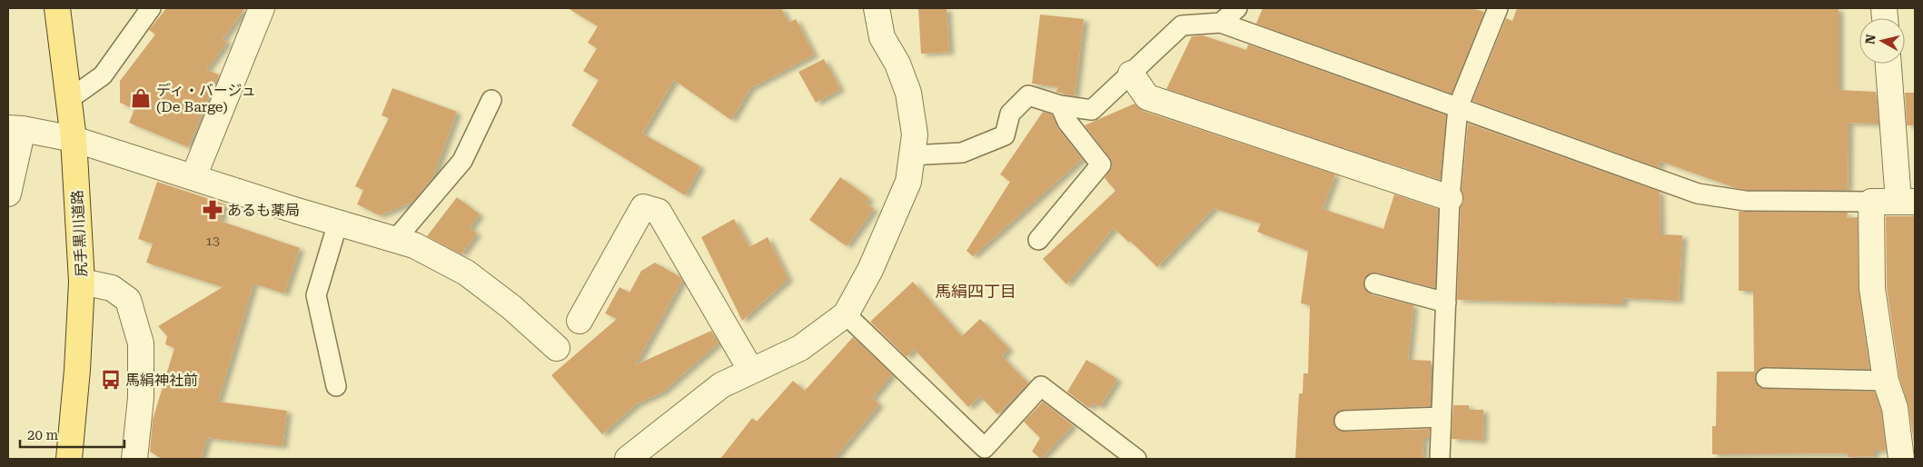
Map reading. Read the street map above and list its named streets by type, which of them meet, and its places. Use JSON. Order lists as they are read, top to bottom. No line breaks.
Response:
{"streets":{"main road":["尻手黒川道路"]},"districts":["馬絹四丁目"],"places":{"shop":["ディ・バージュ (De Barge)"],"pharmacy":["あるも薬局"],"bus stop":["馬絹神社前"]},"house_numbers":["13"],"scale_bar":"20 m","north":"left"}
